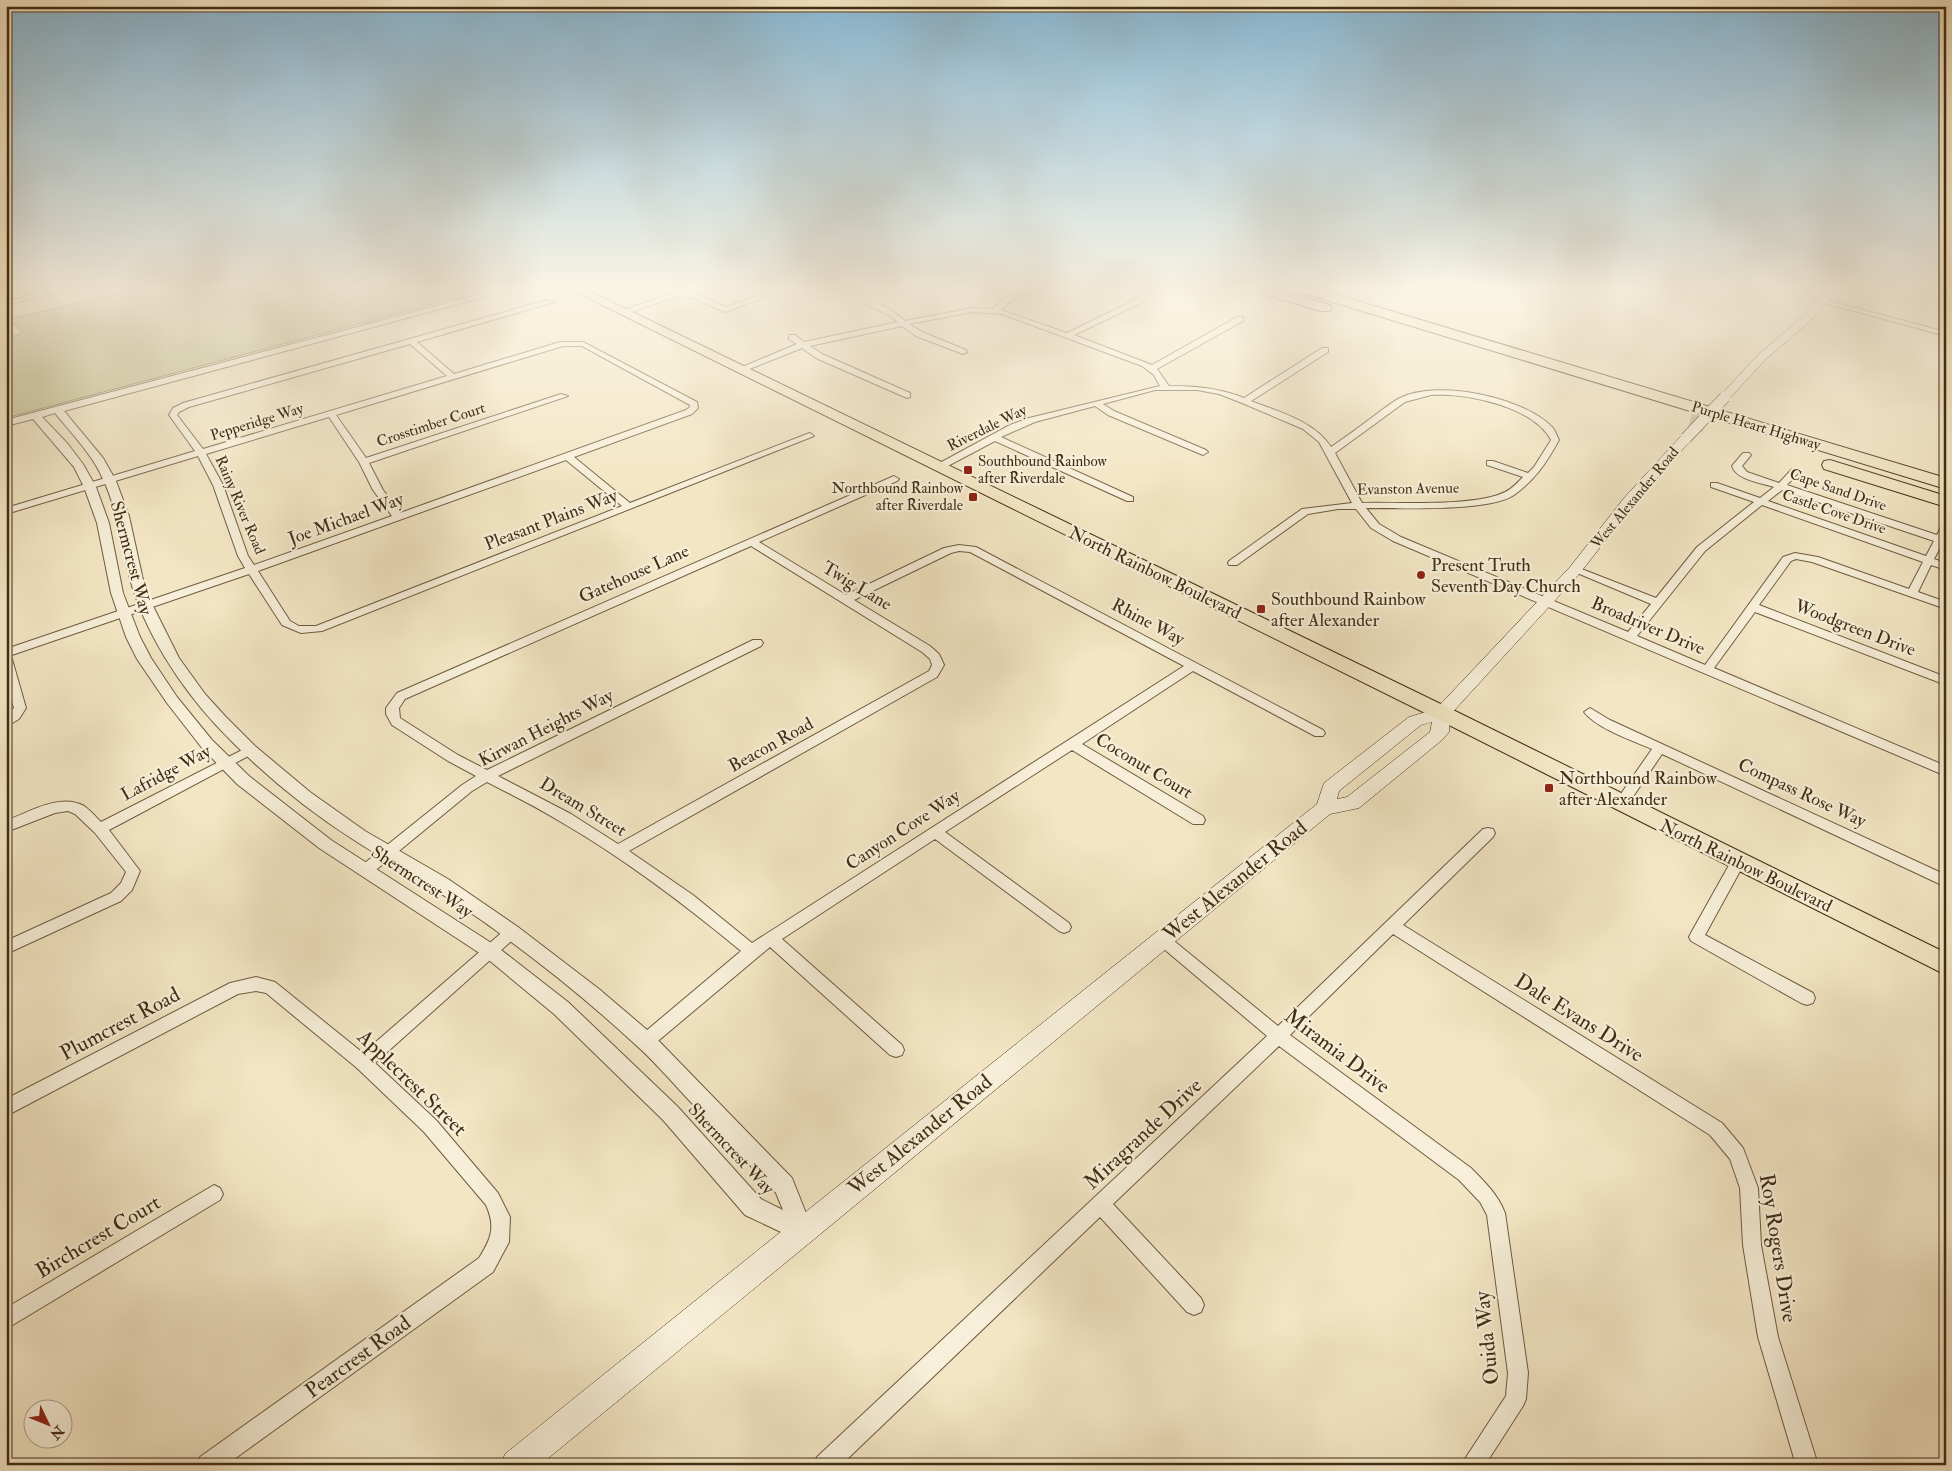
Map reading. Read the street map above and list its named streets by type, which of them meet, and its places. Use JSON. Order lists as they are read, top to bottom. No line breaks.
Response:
{"streets":{"highway":["Purple Heart Highway"],"main road":["West Alexander Road","North Rainbow Boulevard"],"street":["Pepperidge Way","Crosstimber Court","Riverdale Way","Evanston Avenue","Cape Sand Drive","Rainy River Road","Castle Cove Drive","Joe Michael Way","Pleasant Plains Way","Shermcrest Way","Gatehouse Lane","Twig Lane","Rhine Way","Broadriver Drive","Woodgreen Drive","Kirwan Heights Way","Beacon Road","Coconut Court","Lafridge Way","Compass Rose Way","Dream Street","Canyon Cove Way","Dale Evans Drive","Plumcrest Road","Miramia Drive","Applecrest Street","Miragrande Drive","Birchcrest Court","Roy Rogers Drive","Ouida Way","Pearcrest Road"]},"crossings":[["Pepperidge Way","Rainy River Road"],["Pepperidge Way","Joe Michael Way"],["Pepperidge Way","Shermcrest Way"],["Riverdale Way","North Rainbow Boulevard"],["Riverdale Way","Broadriver Drive"],["Evanston Avenue","Broadriver Drive"],["West Alexander Road","Shermcrest Way"],["West Alexander Road","North Rainbow Boulevard"],["West Alexander Road","Broadriver Drive"],["West Alexander Road","Miramia Drive"],["Rainy River Road","Joe Michael Way"],["Rainy River Road","Pleasant Plains Way"],["Joe Michael Way","Shermcrest Way"],["Shermcrest Way","Kirwan Heights Way"],["Shermcrest Way","Lafridge Way"],["Shermcrest Way","Canyon Cove Way"],["Gatehouse Lane","Twig Lane"],["Gatehouse Lane","Dream Street"],["Twig Lane","Rhine Way"],["Twig Lane","Beacon Road"],["Rhine Way","Canyon Cove Way"],["Kirwan Heights Way","Dream Street"],["Beacon Road","Dream Street"],["Coconut Court","Canyon Cove Way"],["Dream Street","Canyon Cove Way"],["Dale Evans Drive","Miragrande Drive"],["Dale Evans Drive","Roy Rogers Drive"],["Plumcrest Road","Applecrest Street"],["Miramia Drive","Miragrande Drive"],["Miramia Drive","Ouida Way"],["Applecrest Street","Pearcrest Road"]],"places":{"transit":["Southbound Rainbow after Riverdale","Northbound Rainbow after Riverdale","Southbound Rainbow after Alexander","Northbound Rainbow after Alexander"],"other":["Present Truth Seventh Day Church"]},"north":"bottom right"}
